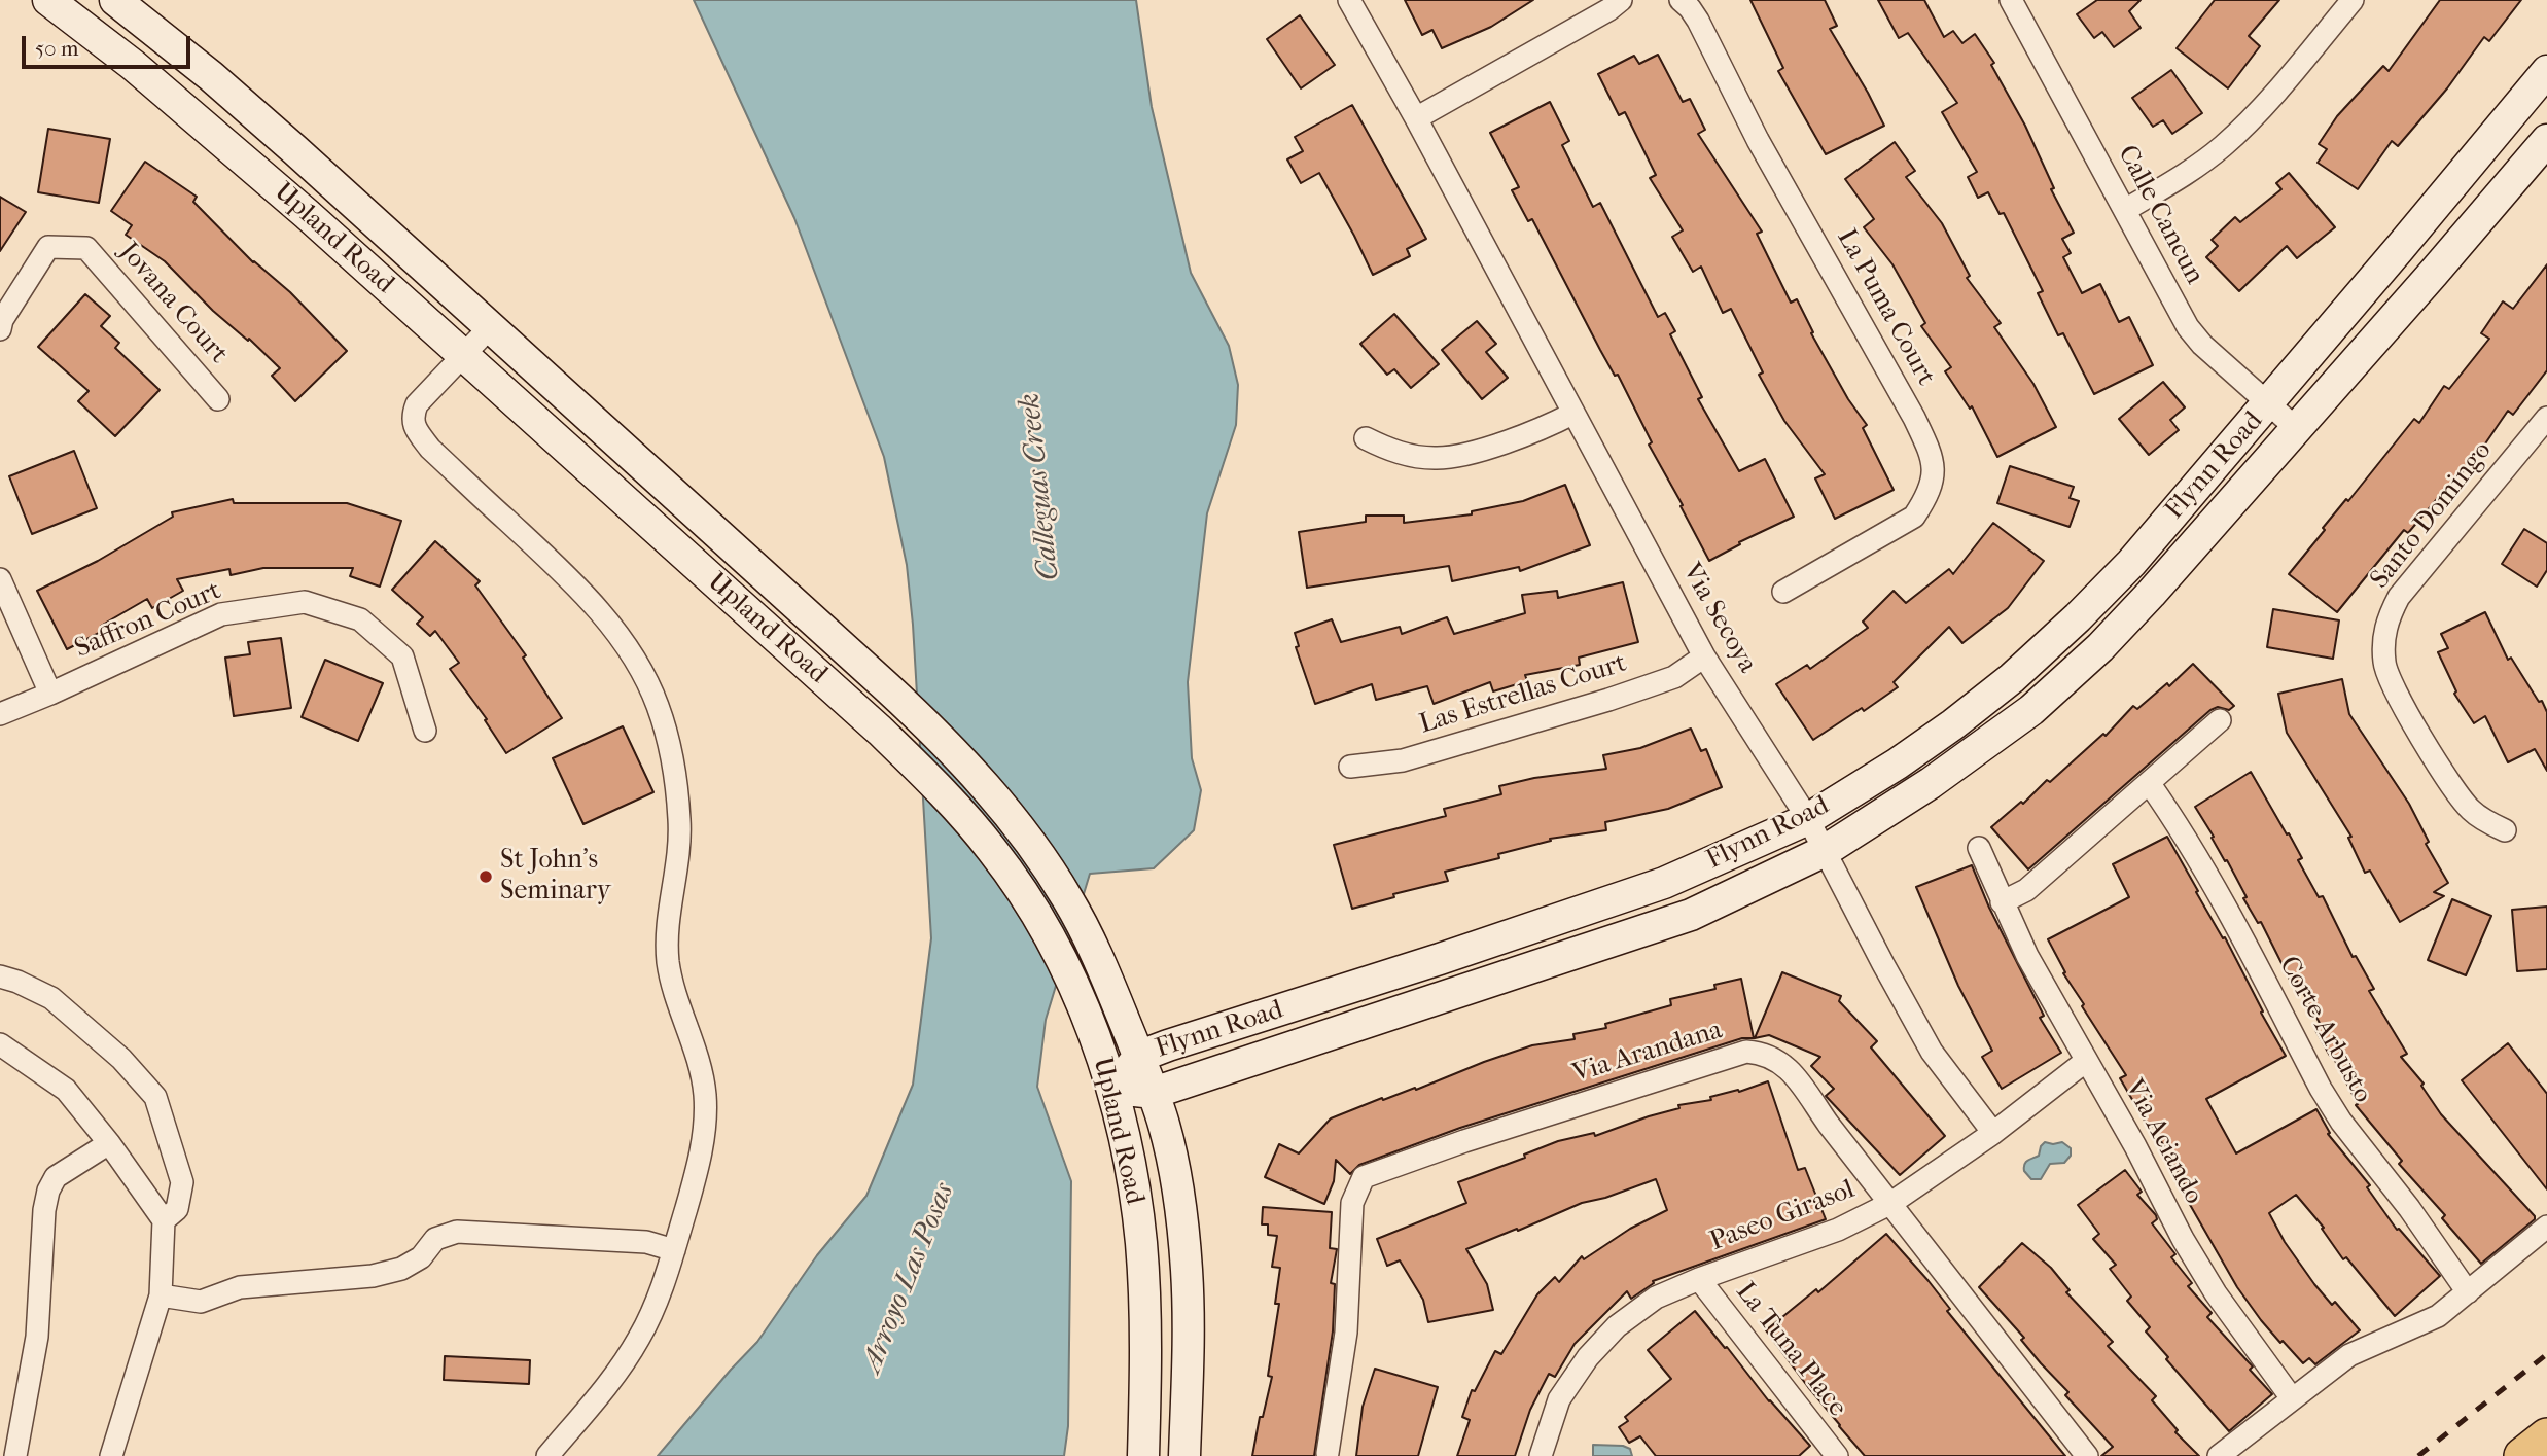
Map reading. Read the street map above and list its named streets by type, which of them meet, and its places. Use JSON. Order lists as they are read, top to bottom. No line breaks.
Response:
{"streets":{"main road":["Upland Road","Flynn Road"],"street":["Calle Cancun","Jovana Court","La Puma Court","Santo Domingo","Via Secoya","Saffron Court","Las Estrellas Court","Corte Arbusto","Via Arandana","Via Aciando","Paseo Girasol","La Tuna Place"]},"crossings":[["Calle Cancun","Flynn Road"],["Upland Road","Flynn Road"],["Flynn Road","Via Secoya"],["Via Secoya","Las Estrellas Court"],["Via Secoya","Paseo Girasol"],["Via Arandana","Paseo Girasol"],["Via Aciando","Paseo Girasol"],["Paseo Girasol","La Tuna Place"]],"water":["Calleguas Creek","Arroyo Las Posas"],"places":["St John's Seminary"],"scale_bar":"50 m"}
